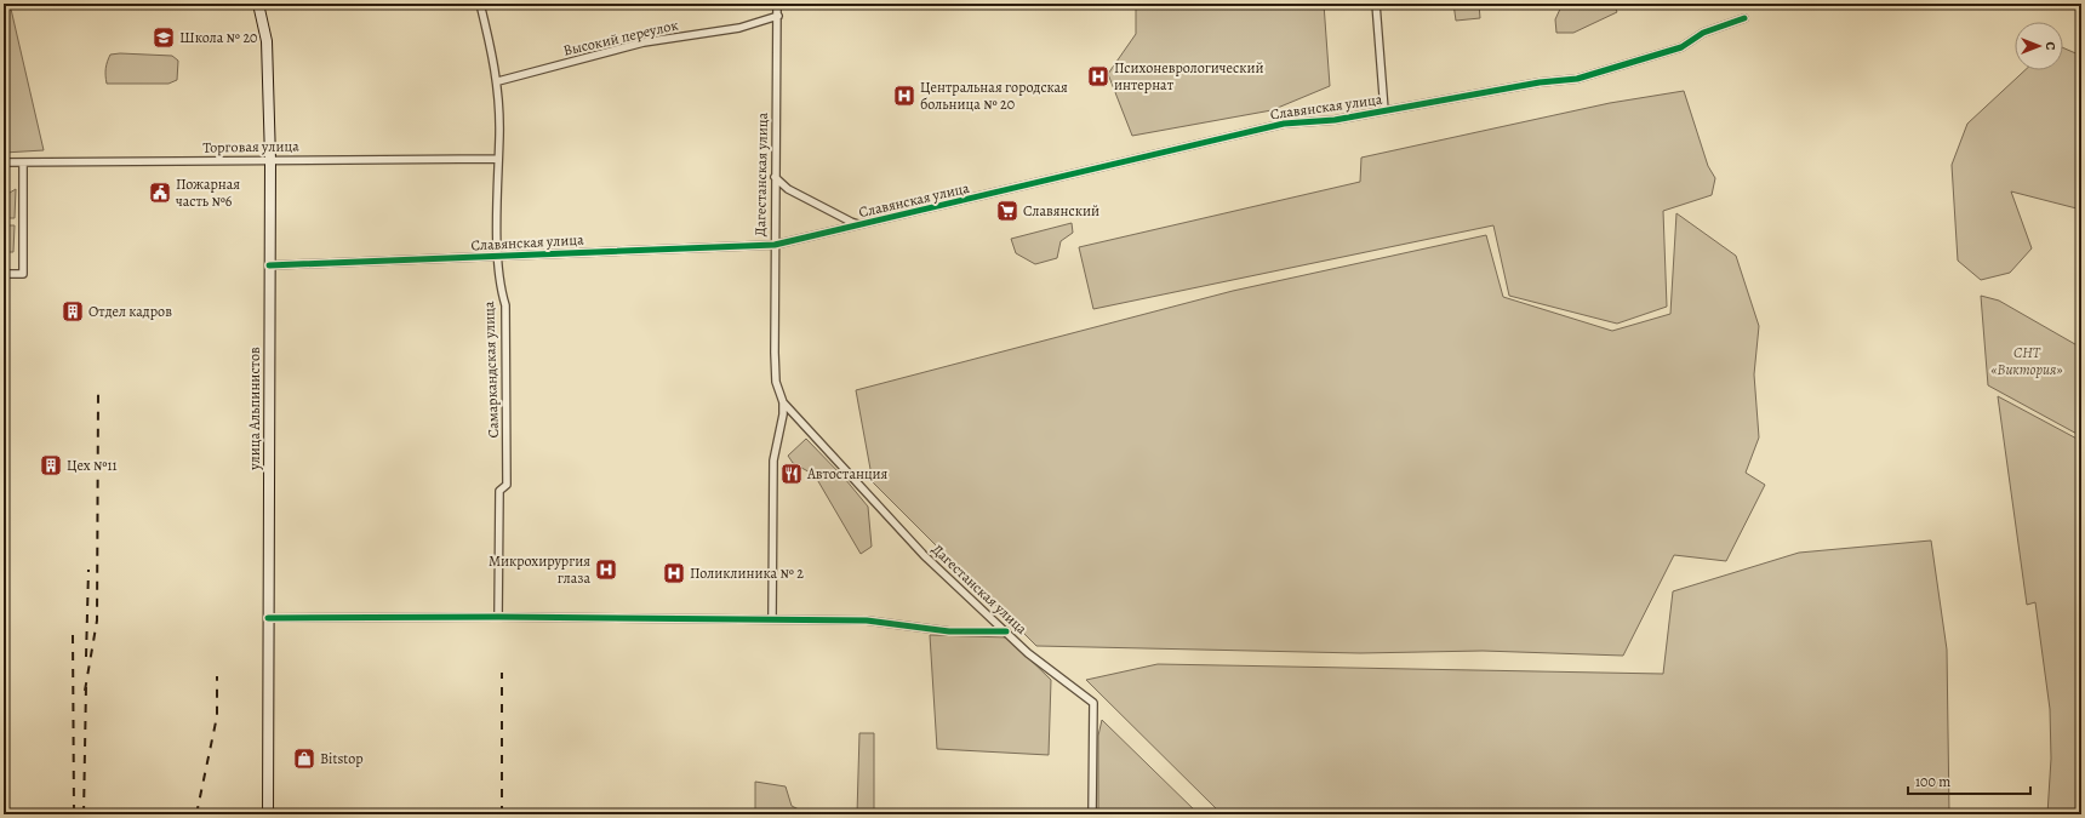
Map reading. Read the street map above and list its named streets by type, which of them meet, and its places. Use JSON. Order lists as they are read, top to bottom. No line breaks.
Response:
{"streets":{"main road":["улица Альпинистов"],"street":["Высокий переулок","Славянская улица","Торговая улица","Дагестанская улица","Самаркандская улица"]},"crossings":[["Высокий переулок","Дагестанская улица"],["Высокий переулок","Самаркандская улица"],["Славянская улица","Дагестанская улица"],["Славянская улица","Самаркандская улица"],["Славянская улица","улица Альпинистов"],["Торговая улица","Самаркандская улица"],["Торговая улица","улица Альпинистов"]],"parks":["СНТ «Виктория»"],"places":{"school or university":["Школа № 20"],"hospital":["Психоневрологический интернат","Центральная городская больница № 20","Микрохирургия глаза","Поликлиника № 2"],"public building":["Пожарная часть №6"],"supermarket":["Славянский"],"building":["Отдел кадров","Цех №11"],"restaurant":["Автостанция"],"shop":["Bitstop"]},"scale_bar":"100 m","north":"right"}
